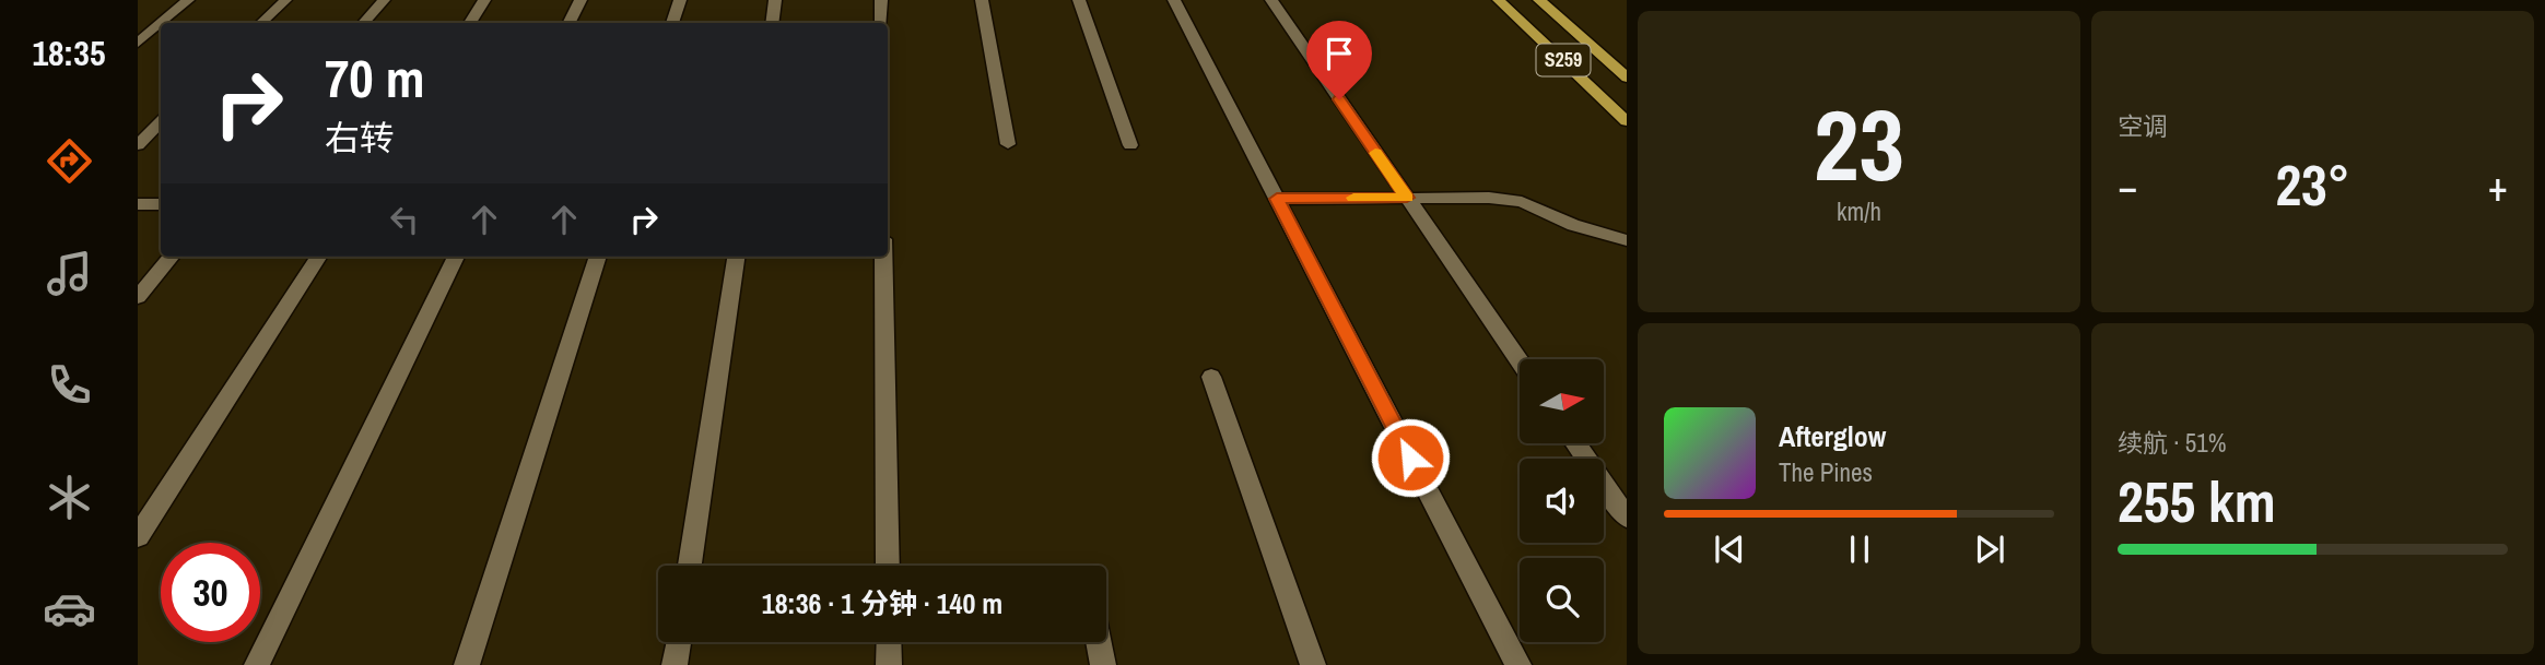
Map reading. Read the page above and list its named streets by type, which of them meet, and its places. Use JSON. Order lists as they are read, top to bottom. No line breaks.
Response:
{"streets":{"main road":["S259"]},"north":"right","page":{"tabs":"18:35","tile":[["23","km/h"],"空调",["续航 · 51%","255 km"]],"turn":["70 m","右转"],"heat":["−","23°","+"],"song":["Afterglow","The Pines"],"limit":"30","trip":"18:36 · 1 分钟 · 140 m"}}
